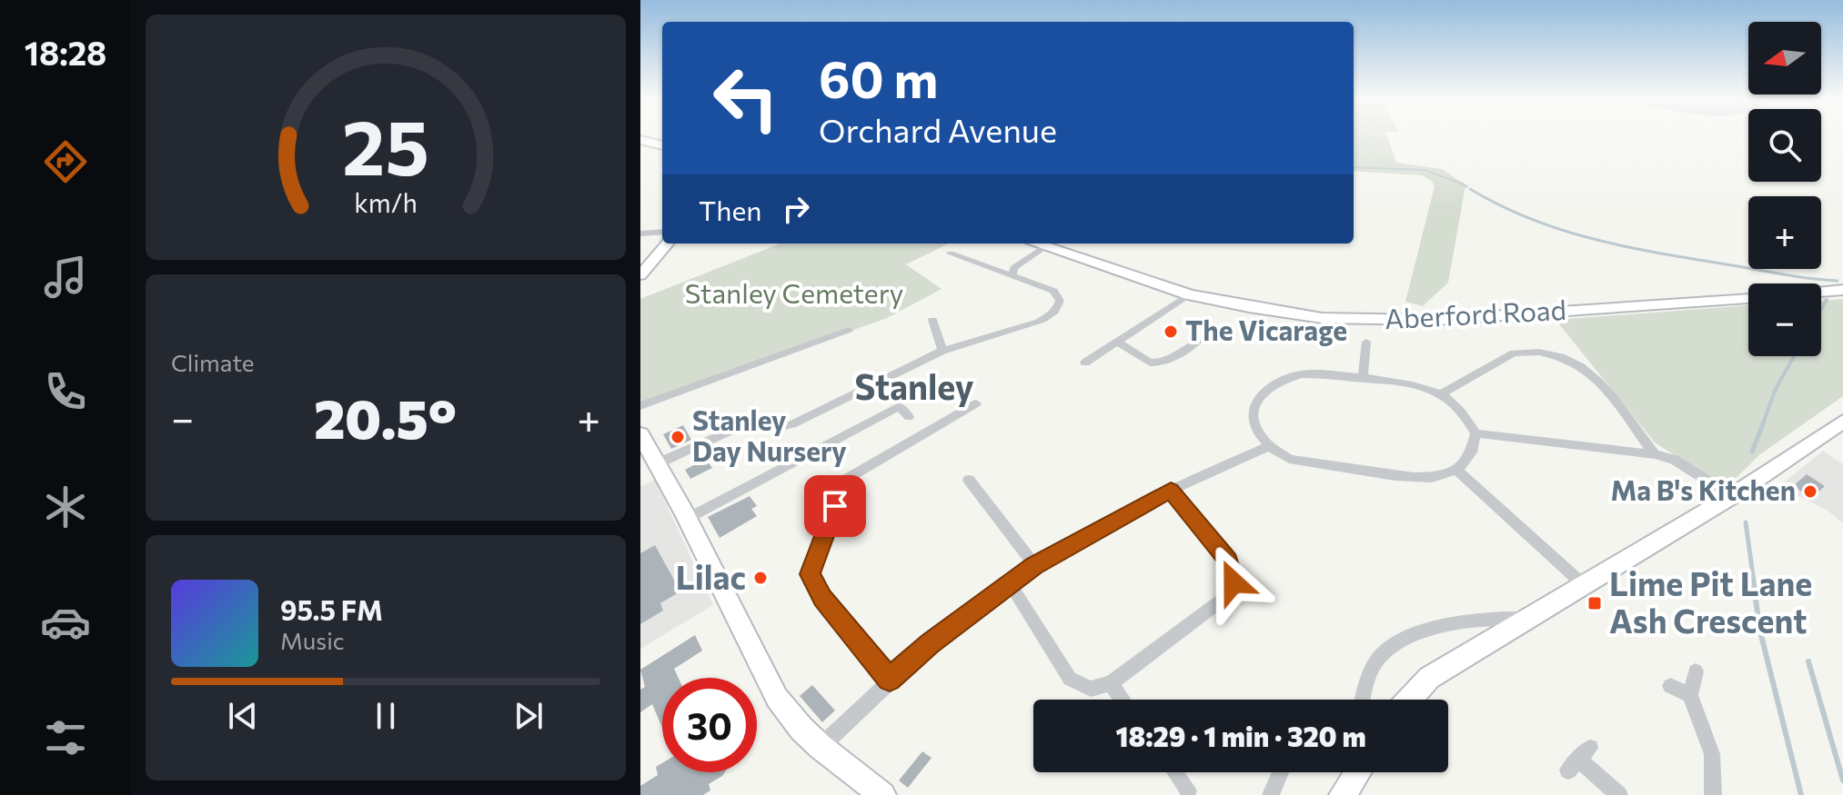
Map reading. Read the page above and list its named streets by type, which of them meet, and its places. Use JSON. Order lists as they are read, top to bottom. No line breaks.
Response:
{"streets":{"main road":["Aberford Road"]},"districts":["Stanley"],"parks":["Stanley Cemetery"],"places":{"other":["The Vicarage","Stanley Day Nursery","Ma B's Kitchen","Lilac"],"transit":["Lime Pit Lane Ash Crescent"]},"north":"left","page":{"tabs":"18:28","map_buttons":["+","−"],"turn":["60 m","Orchard Avenue"],"then":"Then","tile":"Climate","heat":["−","20.5°","+"],"song":["95.5 FM","Music"],"limit":"30","trip":"18:29 · 1 min · 320 m","gauge":["25","km/h"]}}
